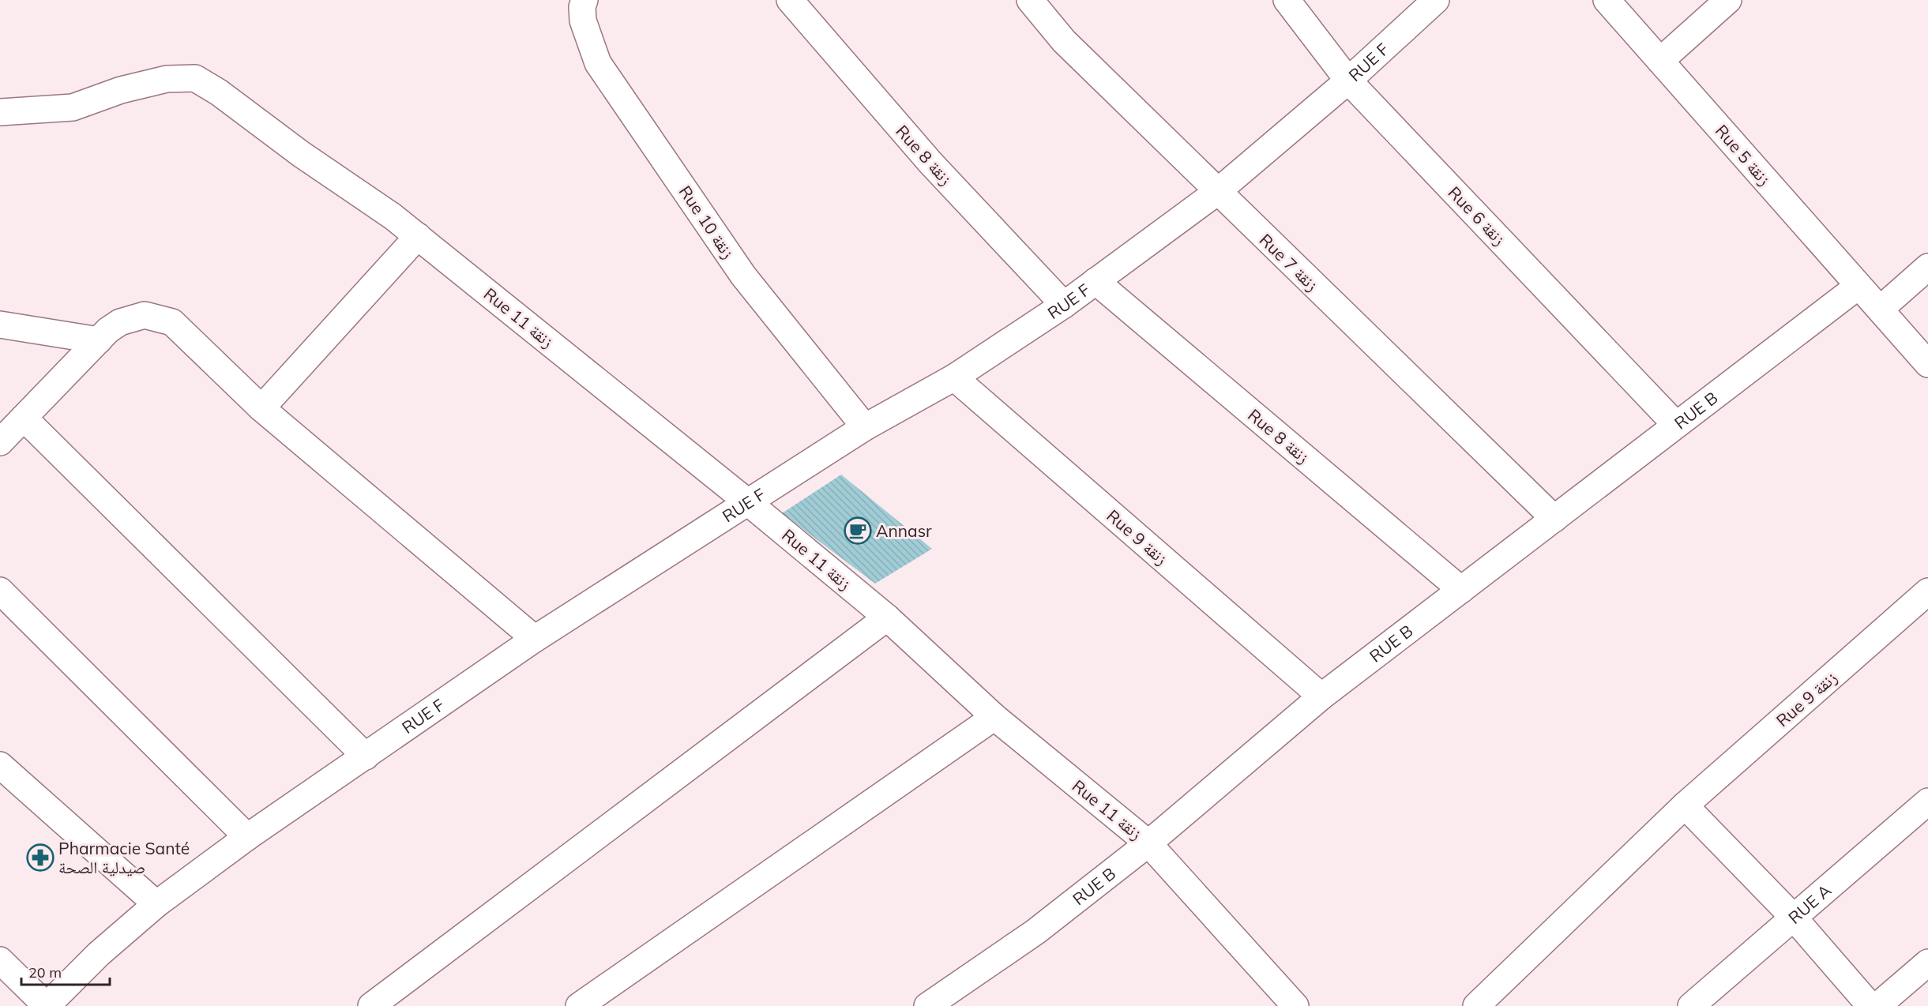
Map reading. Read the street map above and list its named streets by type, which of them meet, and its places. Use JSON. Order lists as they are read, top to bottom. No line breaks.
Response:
{"streets":{"street":["RUE F","Rue 8 زنقة","Rue 5 زنقة","Rue 6 زنقة","Rue 10 زنقة","Rue 7 زنقة","Rue 11 زنقة","RUE B","Rue 9 زنقة","RUE A"]},"crossings":[["RUE F","Rue 8 زنقة"],["RUE F","Rue 6 زنقة"],["RUE F","Rue 10 زنقة"],["RUE F","Rue 7 زنقة"],["RUE F","Rue 11 زنقة"],["RUE F","Rue 9 زنقة"],["Rue 8 زنقة","RUE B"],["Rue 5 زنقة","RUE B"],["Rue 6 زنقة","RUE B"],["Rue 7 زنقة","RUE B"],["Rue 11 زنقة","RUE B"],["RUE B","Rue 9 زنقة"]],"places":{"cafe":["Annasr"],"pharmacy":["Pharmacie Santé صيدلية الصحة"]},"scale_bar":"20 m"}
